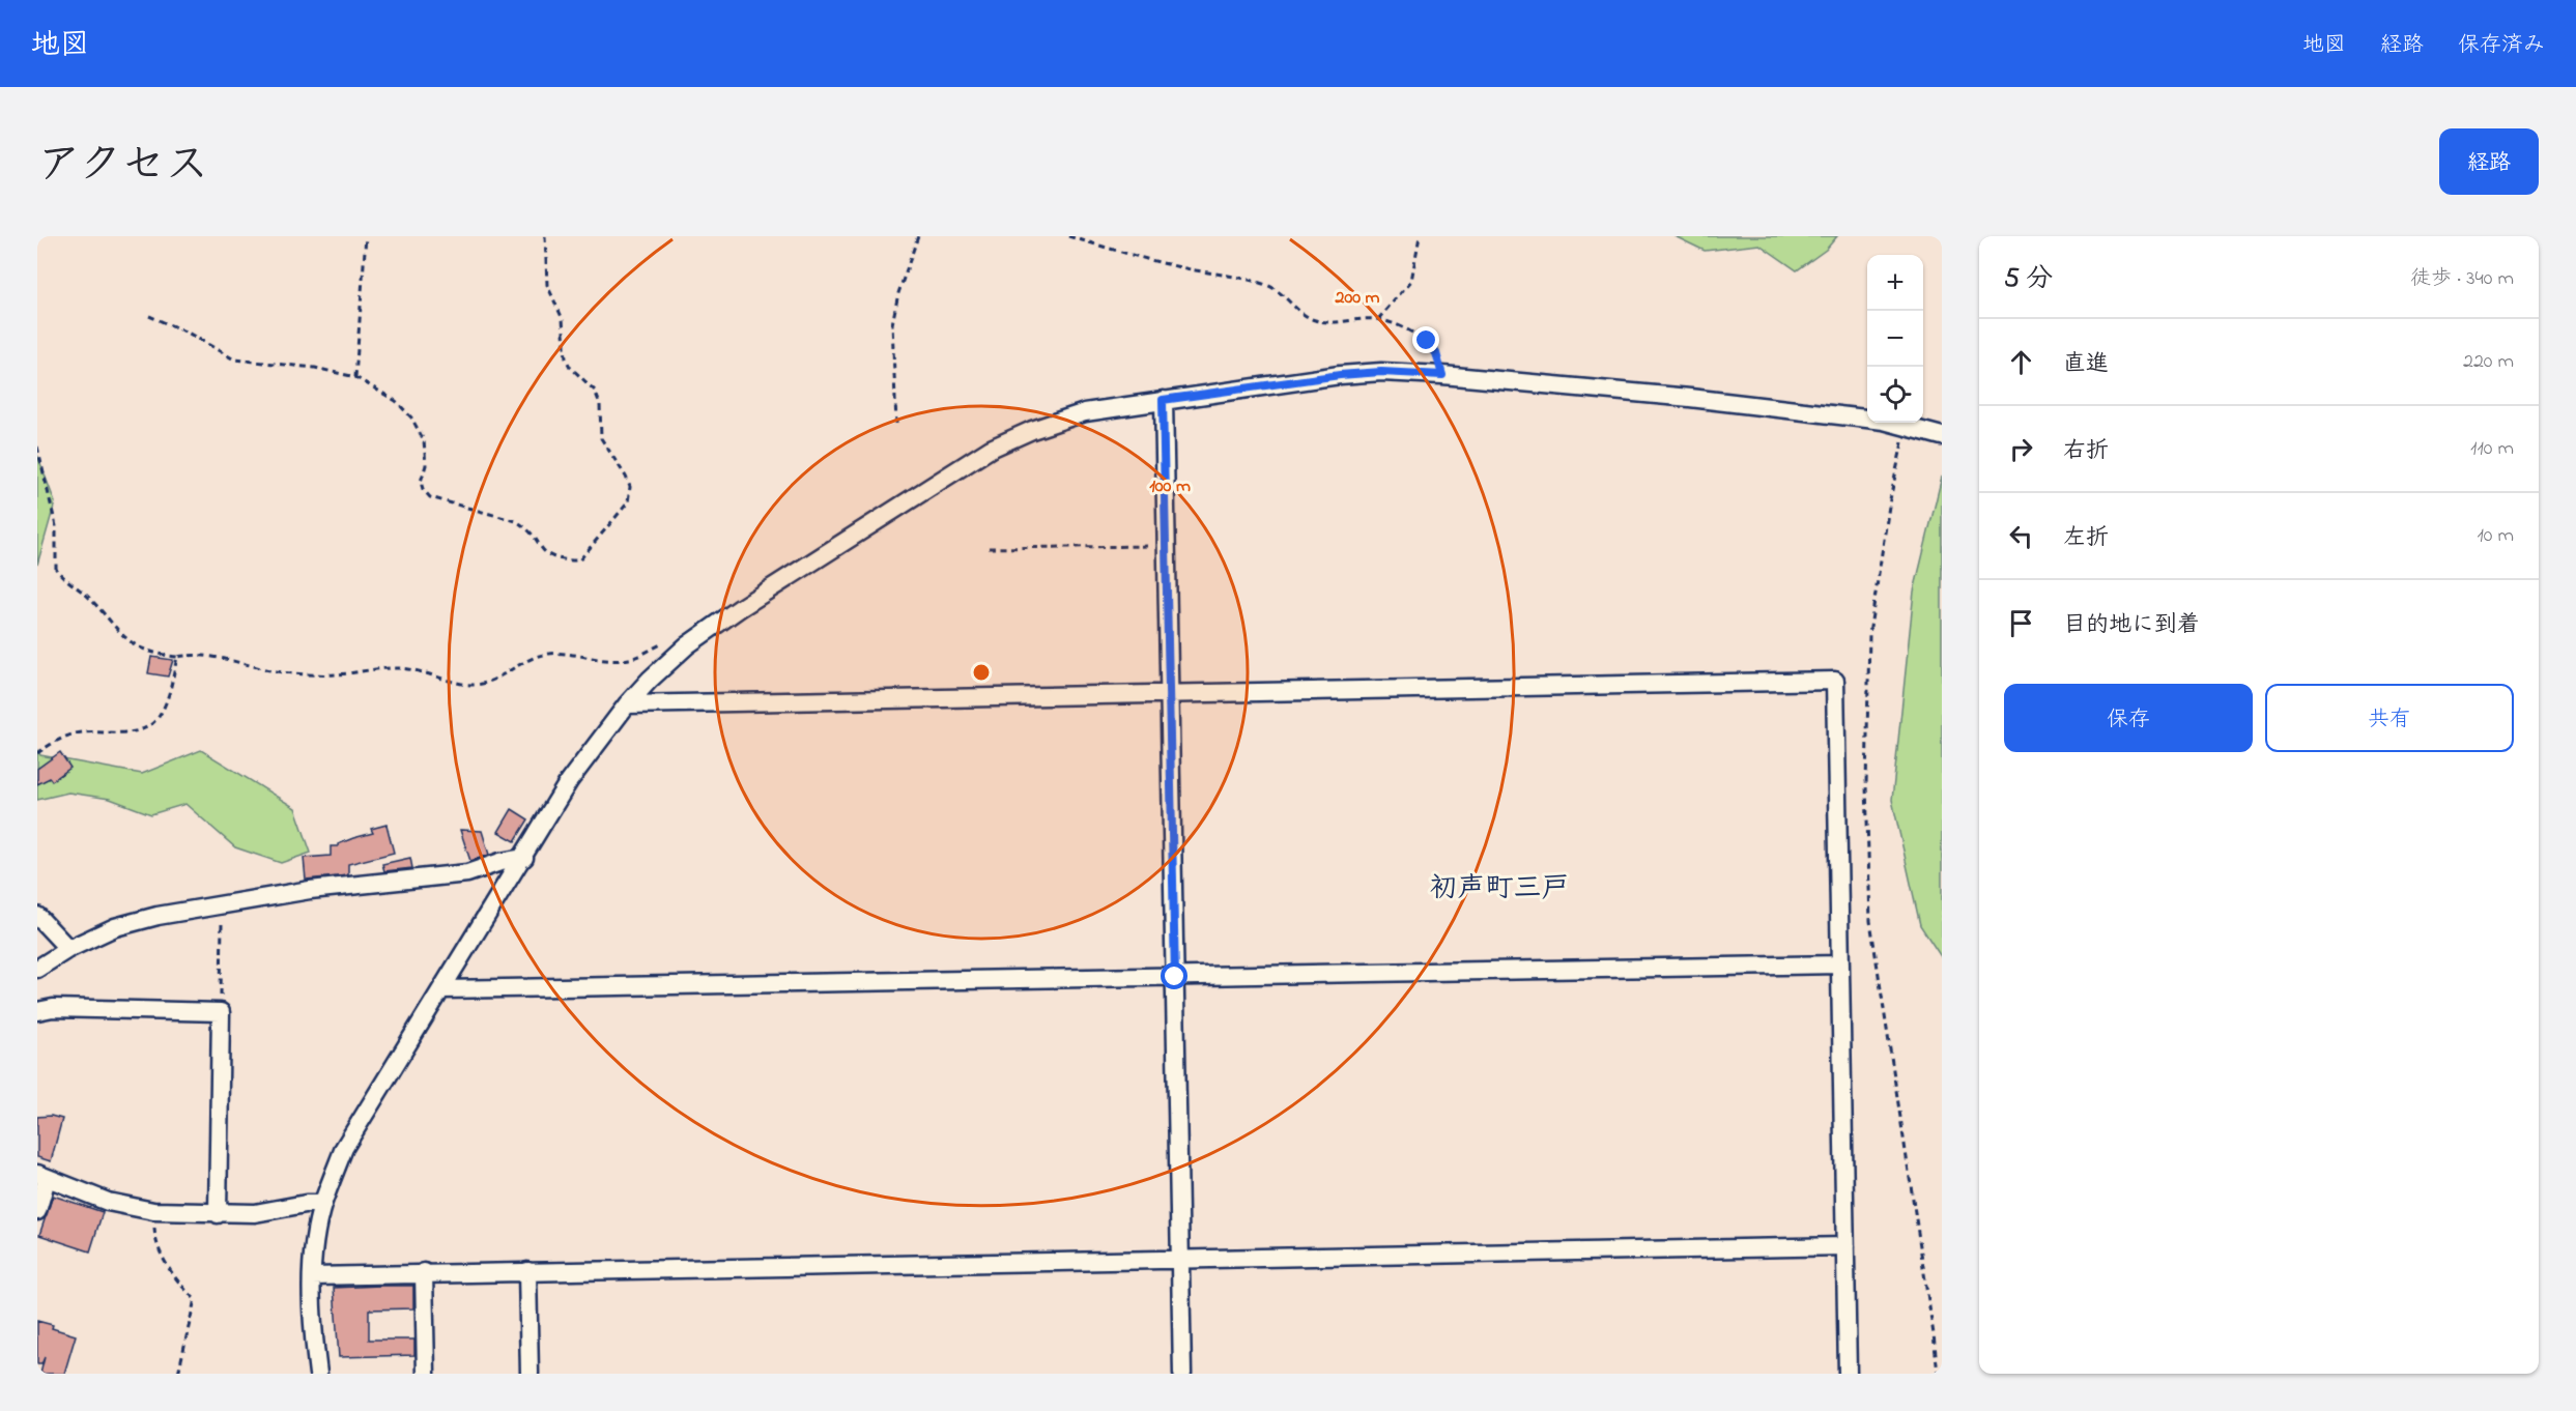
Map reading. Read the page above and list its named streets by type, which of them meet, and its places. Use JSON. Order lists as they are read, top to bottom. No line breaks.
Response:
{"districts":["初声町三戸"],"page":{"header":"地図","nav":["地図","経路","保存済み"],"title":"アクセス","buttons":["経路",["保存","共有"]],"heading":["5 分","徒歩 · 340 m"],"map_buttons":["+","−"],"list":[["直進","220 m"],["右折","110 m"],["左折","10 m"],"目的地に到着"]},"rings":["200 m","100 m"]}
